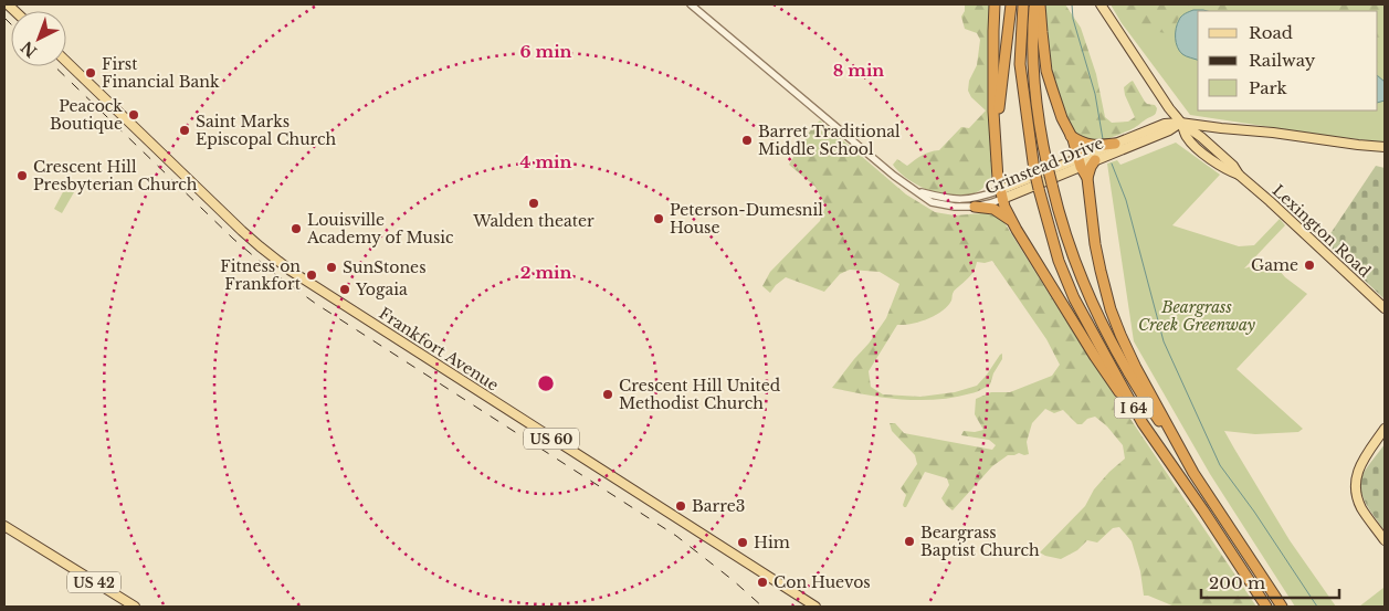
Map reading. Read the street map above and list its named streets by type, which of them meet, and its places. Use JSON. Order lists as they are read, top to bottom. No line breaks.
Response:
{"streets":{"highway":["I 64"],"main road":["Grinstead Drive","Lexington Road","Frankfort Avenue","US 60","US 42"]},"crossings":[["Grinstead Drive","Lexington Road"]],"parks":["Beargrass Creek Greenway"],"places":["First Financial Bank","Peacock Boutique","Saint Marks Episcopal Church","Barret Traditional Middle School","Crescent Hill Presbyterian Church","Walden theater","Peterson-Dumesnil House","Louisville Academy of Music","Game","SunStones","Fitness on Frankfort","Yogaia","Crescent Hill United Methodist Church","Barre3","Beargrass Baptist Church","Him","Con Huevos"],"legend":["Road","Railway","Park"],"scale_bar":"200 m","north":"bottom left","rings":["6 min","8 min","4 min","2 min"]}
